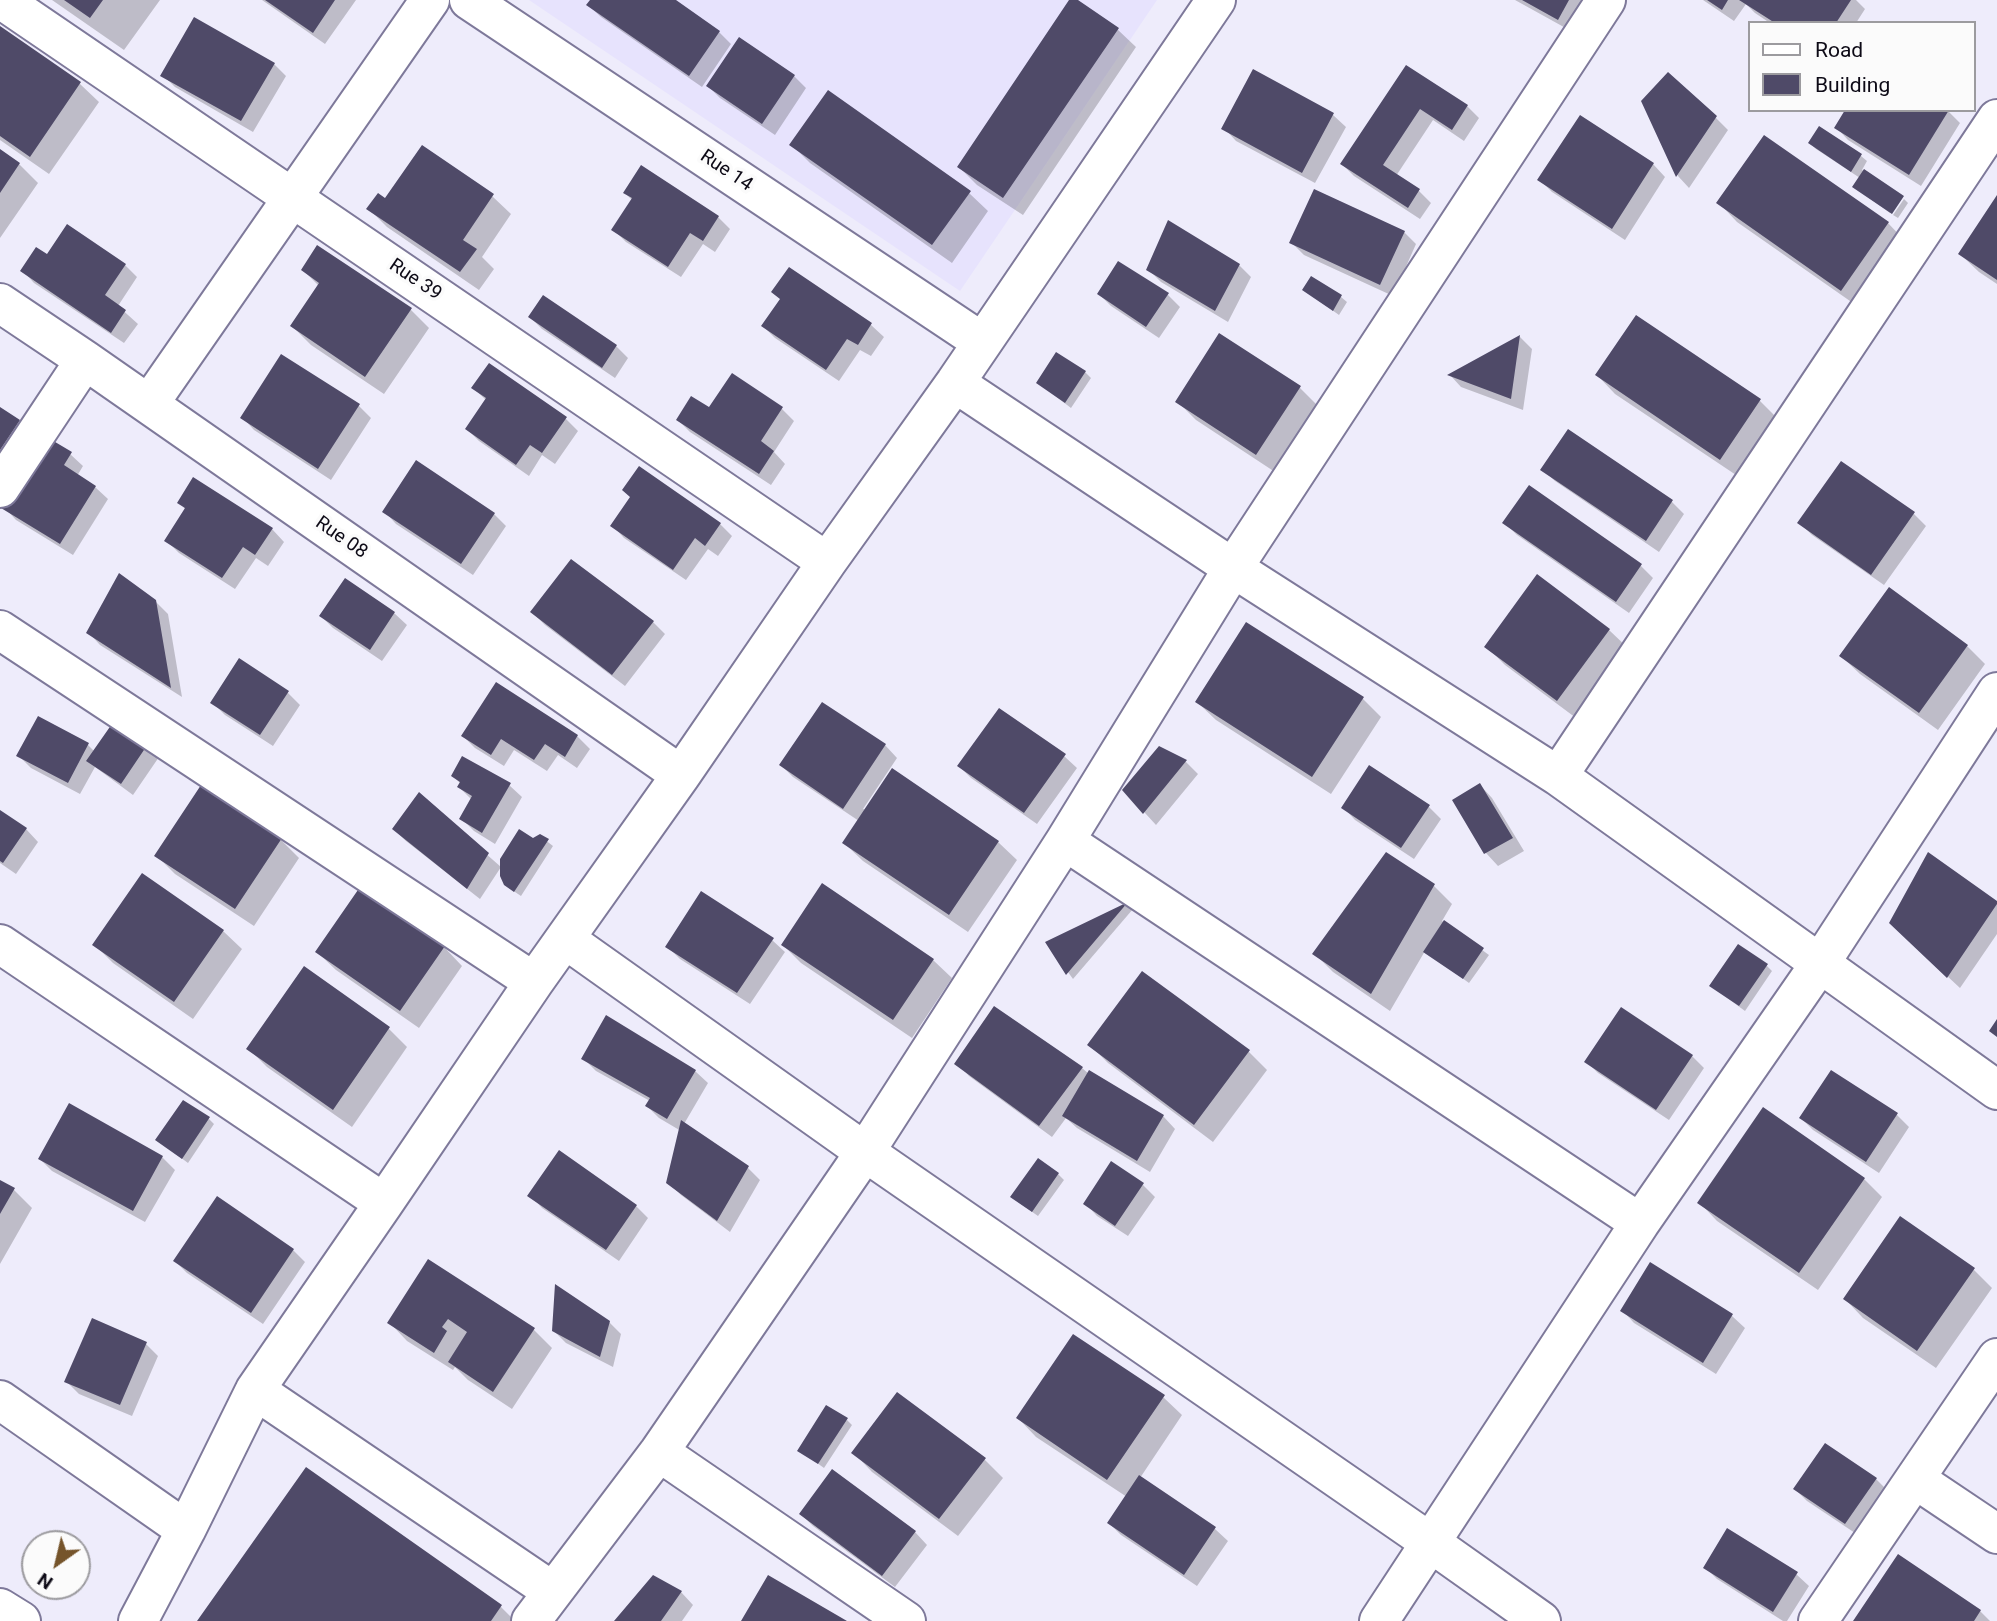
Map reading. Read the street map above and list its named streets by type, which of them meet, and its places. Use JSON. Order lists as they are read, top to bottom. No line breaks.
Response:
{"streets":{"street":["Rue 14","Rue 39","Rue 08"]},"legend":["Road","Building"],"north":"bottom left"}
